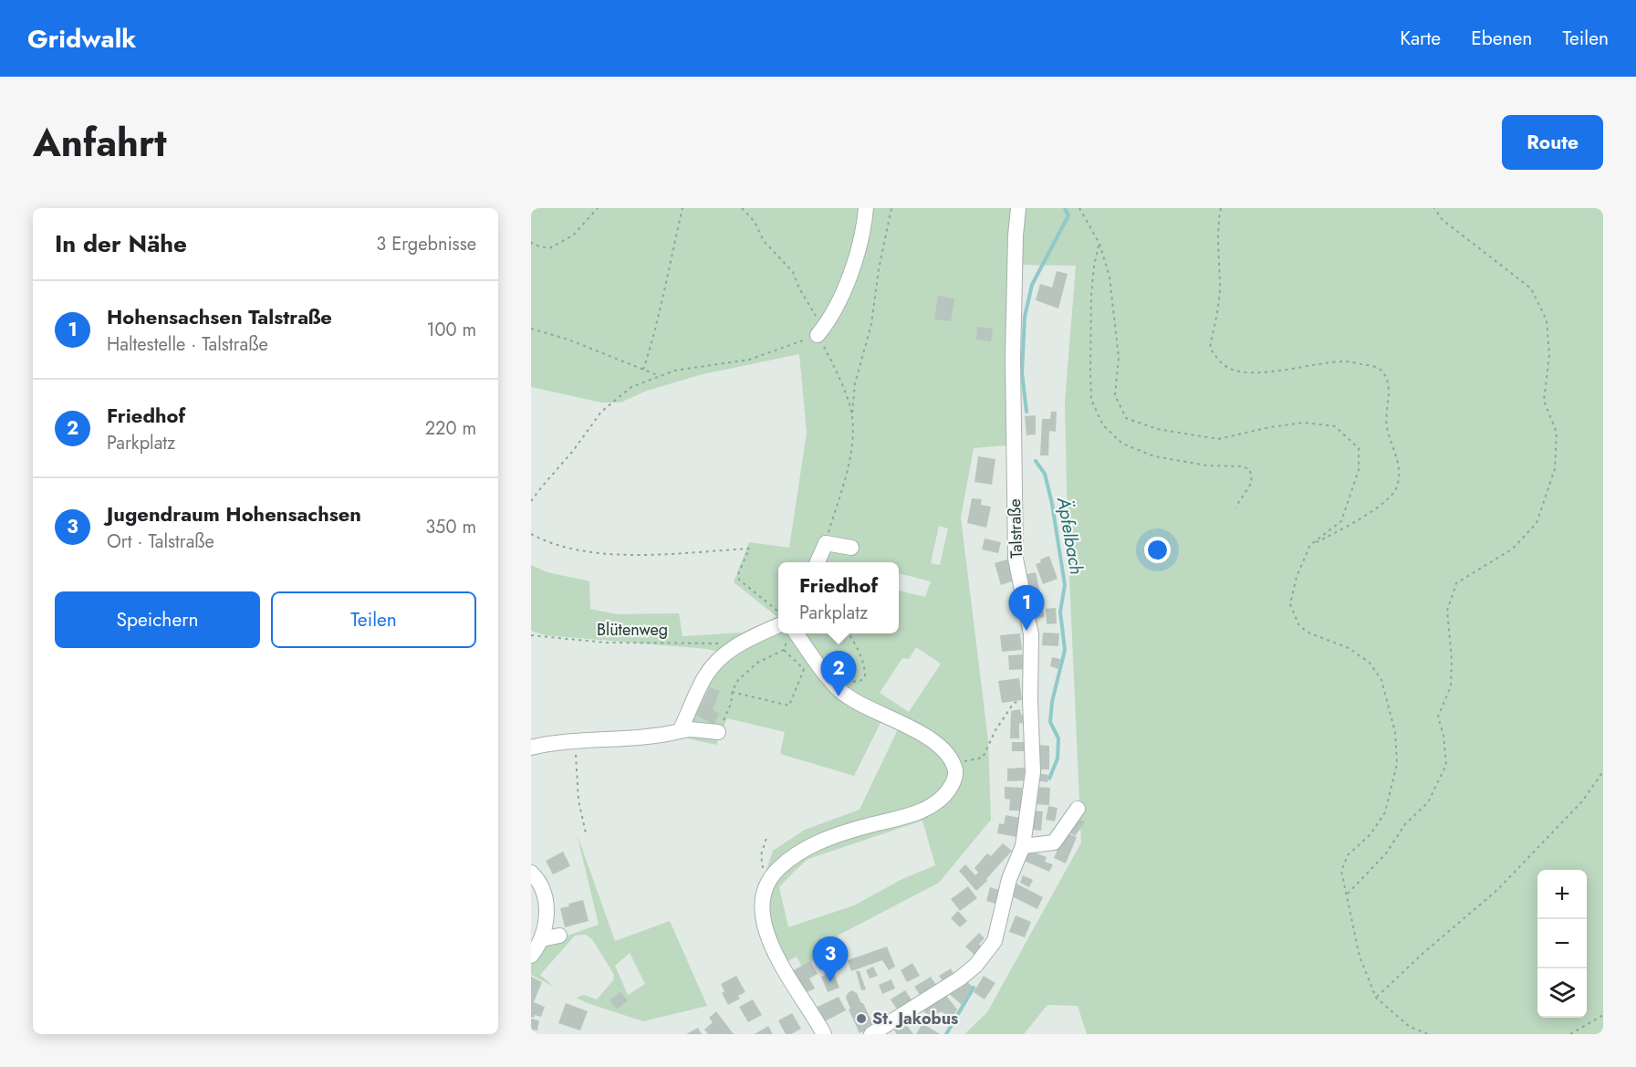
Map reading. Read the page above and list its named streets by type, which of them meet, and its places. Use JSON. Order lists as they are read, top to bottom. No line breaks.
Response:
{"streets":{"street":["Talstraße"],"path":["Blütenweg"]},"water":["Äpfelbach"],"places":["St. Jakobus"],"page":{"header":"Gridwalk","nav":["Karte","Ebenen","Teilen"],"title":"Anfahrt","buttons":["Route",["Speichern","Teilen"]],"heading":["In der Nähe","3 Ergebnisse"],"list":[{"mark":"1","name":"Hohensachsen Talstraße","note":"Haltestelle · Talstraße","value":"100 m"},{"mark":"2","name":"Friedhof","note":"Parkplatz","value":"220 m"},{"mark":"3","name":"Jugendraum Hohensachsen","note":"Ort · Talstraße","value":"350 m"}],"popup":["Friedhof","Parkplatz"],"pins":["1","2","3"],"map_buttons":["+","−"]}}
